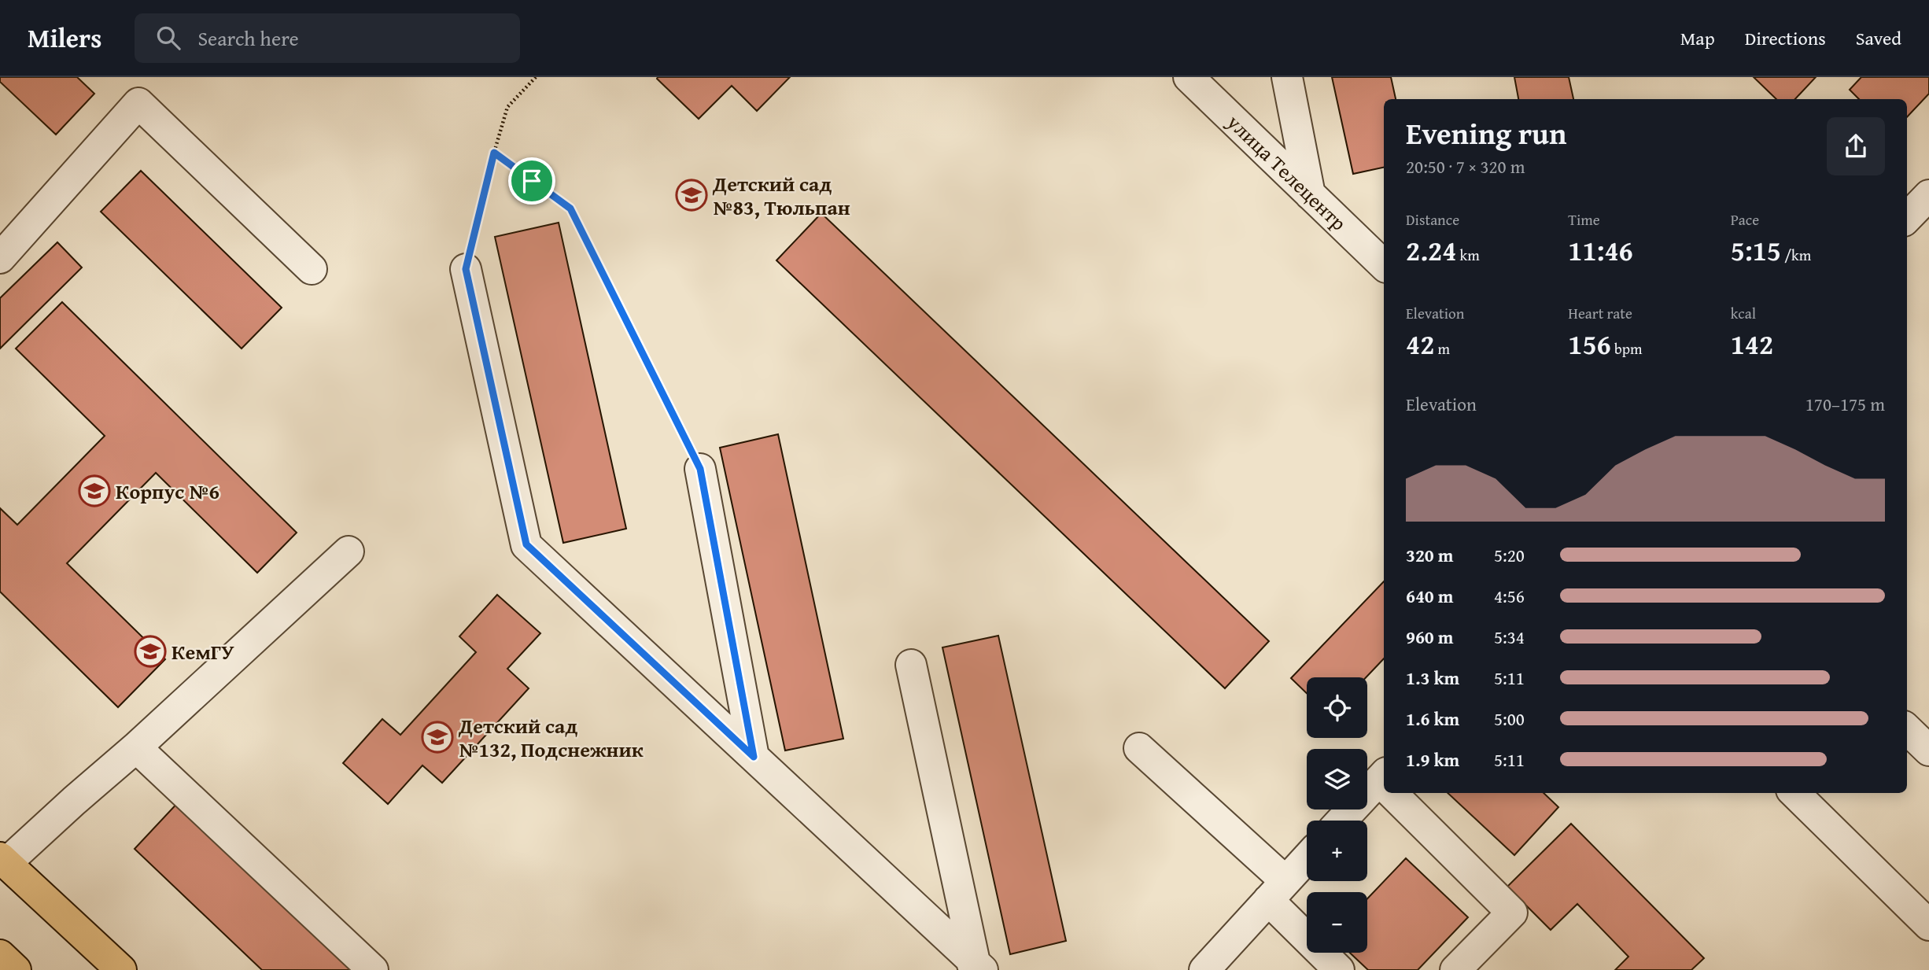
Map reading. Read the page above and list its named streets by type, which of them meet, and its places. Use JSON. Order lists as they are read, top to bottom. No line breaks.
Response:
{"streets":{"street":["улица Телецентр"]},"places":{"school or university":["Детский сад №83, Тюльпан","Корпус №6","КемГУ","Детский сад №132, Подснежник"]},"page":{"header":"Milers","search":"Search here","nav":["Map","Directions","Saved"],"heading":["Evening run","20:50 · 7 × 320 m"],"stats":[["Distance","2.24 km"],["Time","11:46"],["Pace","5:15 /km"],["Elevation","42 m"],["Heart rate","156 bpm"],["kcal","142"]],"chart":["Elevation","170–175 m"],"list":[{"name":"320 m","note":"5:20"},{"name":"640 m","note":"4:56"},{"name":"960 m","note":"5:34"},{"name":"1.3 km","note":"5:11"},{"name":"1.6 km","note":"5:00"},{"name":"1.9 km","note":"5:11"}],"map_buttons":["+","−"]}}
